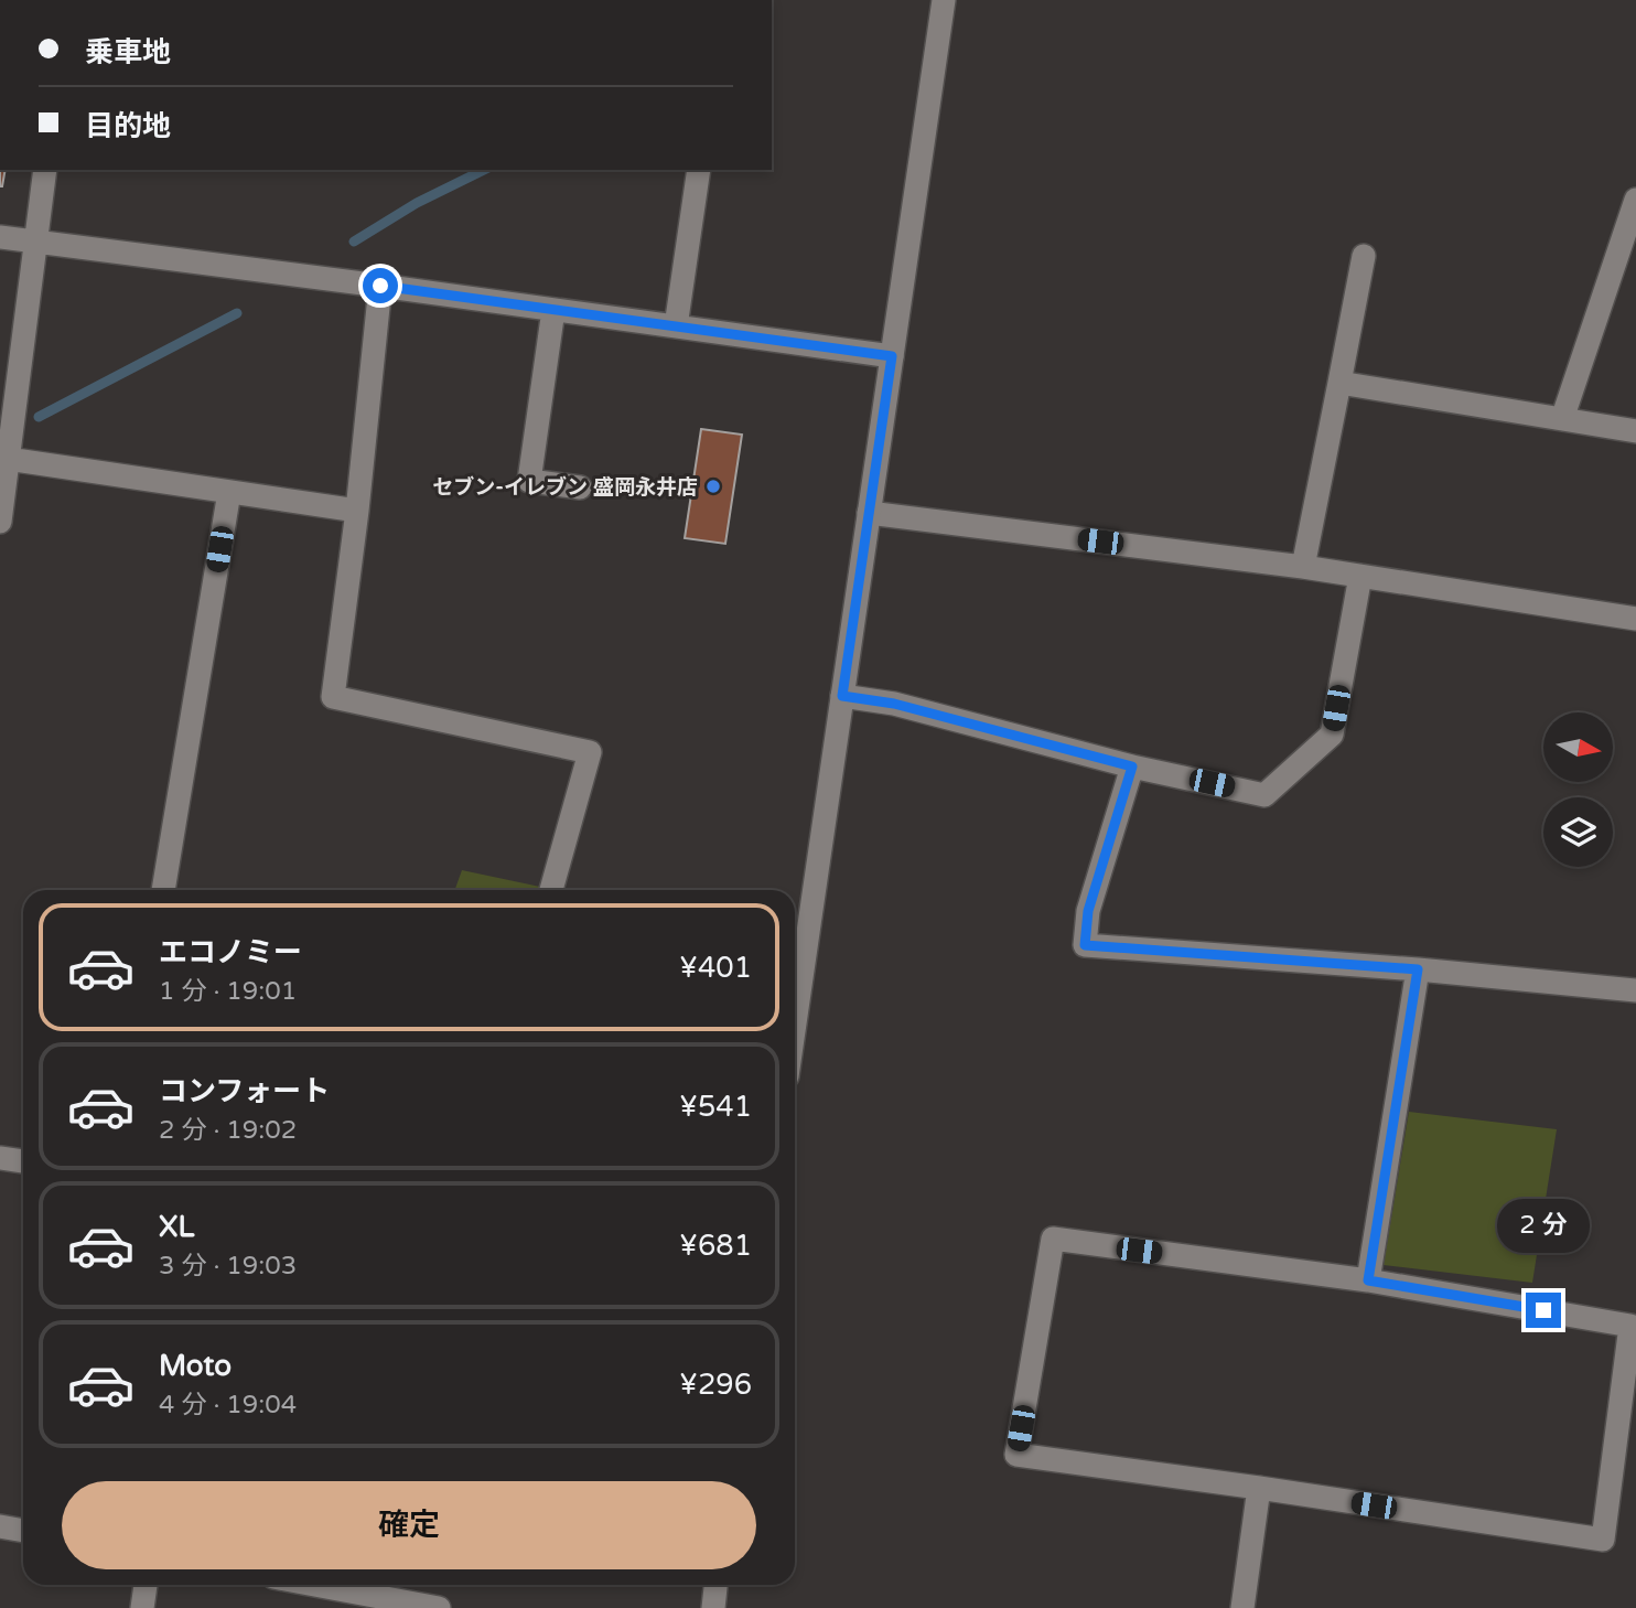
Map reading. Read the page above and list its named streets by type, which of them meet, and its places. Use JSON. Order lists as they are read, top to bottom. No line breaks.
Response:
{"places":["セブン-イレブン 盛岡永井店"],"north":"right","page":{"banner":["乗車地","目的地"],"list":[{"name":"エコノミー","note":"1 分 · 19:01","value":"¥401"},{"name":"コンフォート","note":"2 分 · 19:02","value":"¥541"},{"name":"XL","note":"3 分 · 19:03","value":"¥681"},{"name":"Moto","note":"4 分 · 19:04","value":"¥296"}],"bubble":"2 分","buttons":"確定"}}
